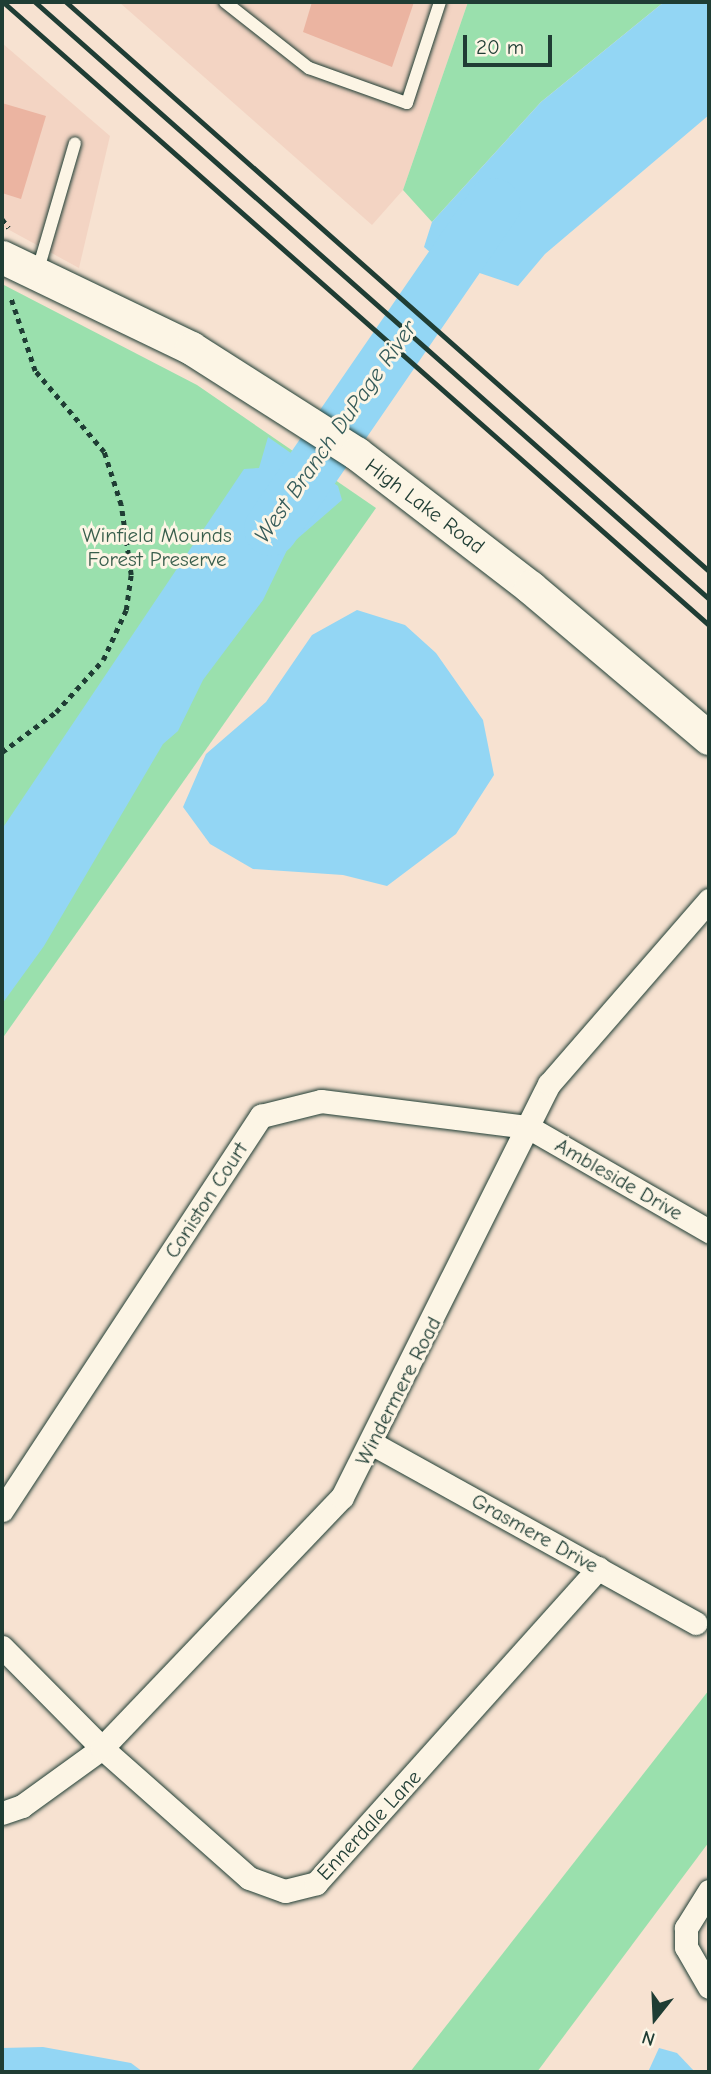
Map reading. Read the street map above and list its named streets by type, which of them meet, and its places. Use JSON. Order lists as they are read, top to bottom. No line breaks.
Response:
{"streets":{"street":["High Lake Road","Ambleside Drive","Coniston Court","Windermere Road","Grasmere Drive","Ennerdale Lane"]},"crossings":[["Ambleside Drive","Coniston Court"],["Ambleside Drive","Windermere Road"],["Coniston Court","Windermere Road"],["Windermere Road","Grasmere Drive"],["Windermere Road","Ennerdale Lane"],["Grasmere Drive","Ennerdale Lane"]],"water":["West Branch DuPage River"],"parks":["Winfield Mounds Forest Preserve"],"scale_bar":"20 m","north":"bottom"}
